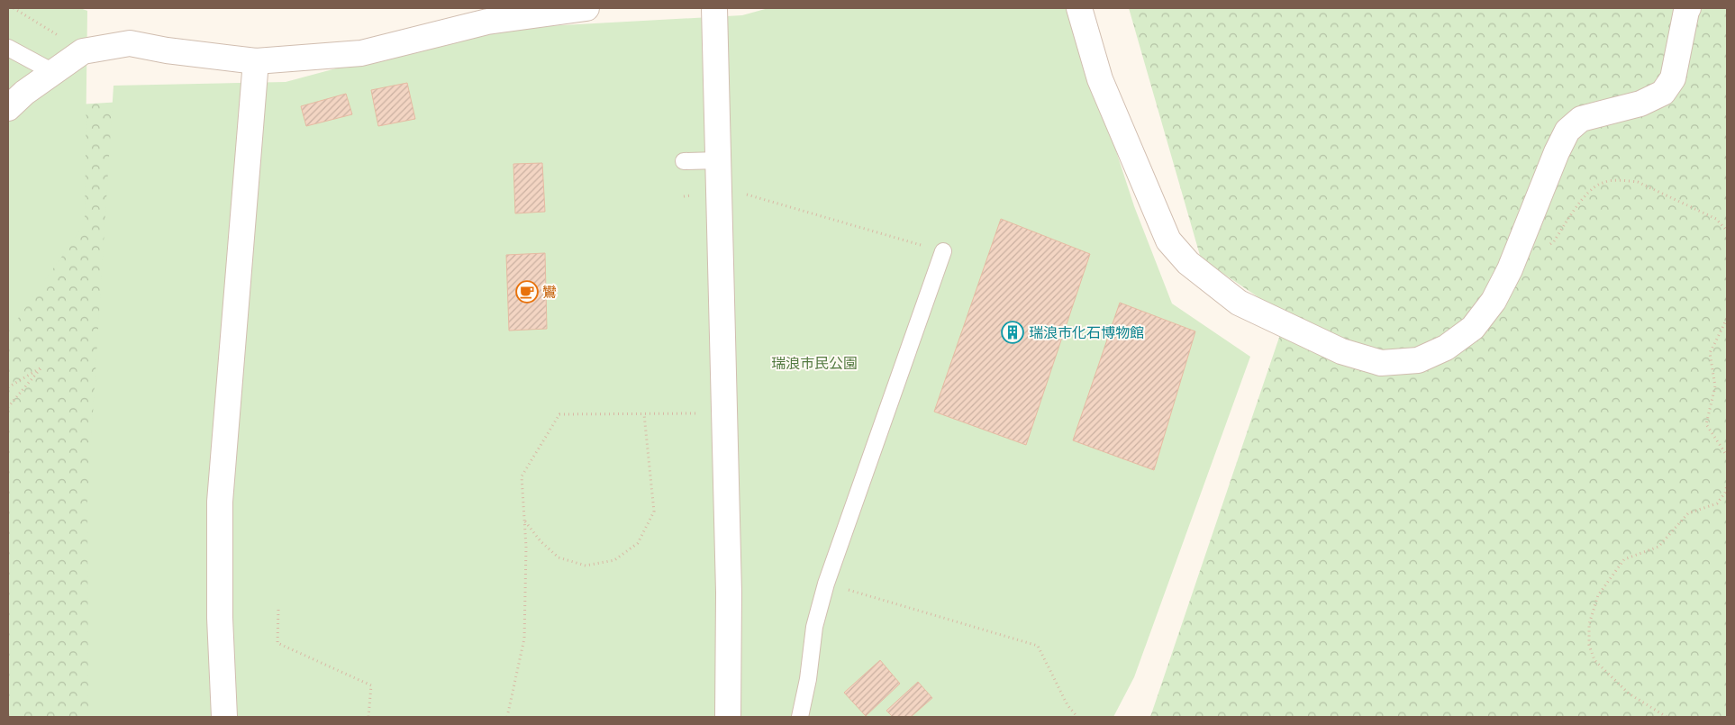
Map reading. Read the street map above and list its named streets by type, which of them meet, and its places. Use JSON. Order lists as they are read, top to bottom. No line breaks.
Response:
{"parks":["瑞浪市民公園"],"places":{"cafe":["鸞"],"building":["瑞浪市化石博物館"]}}
